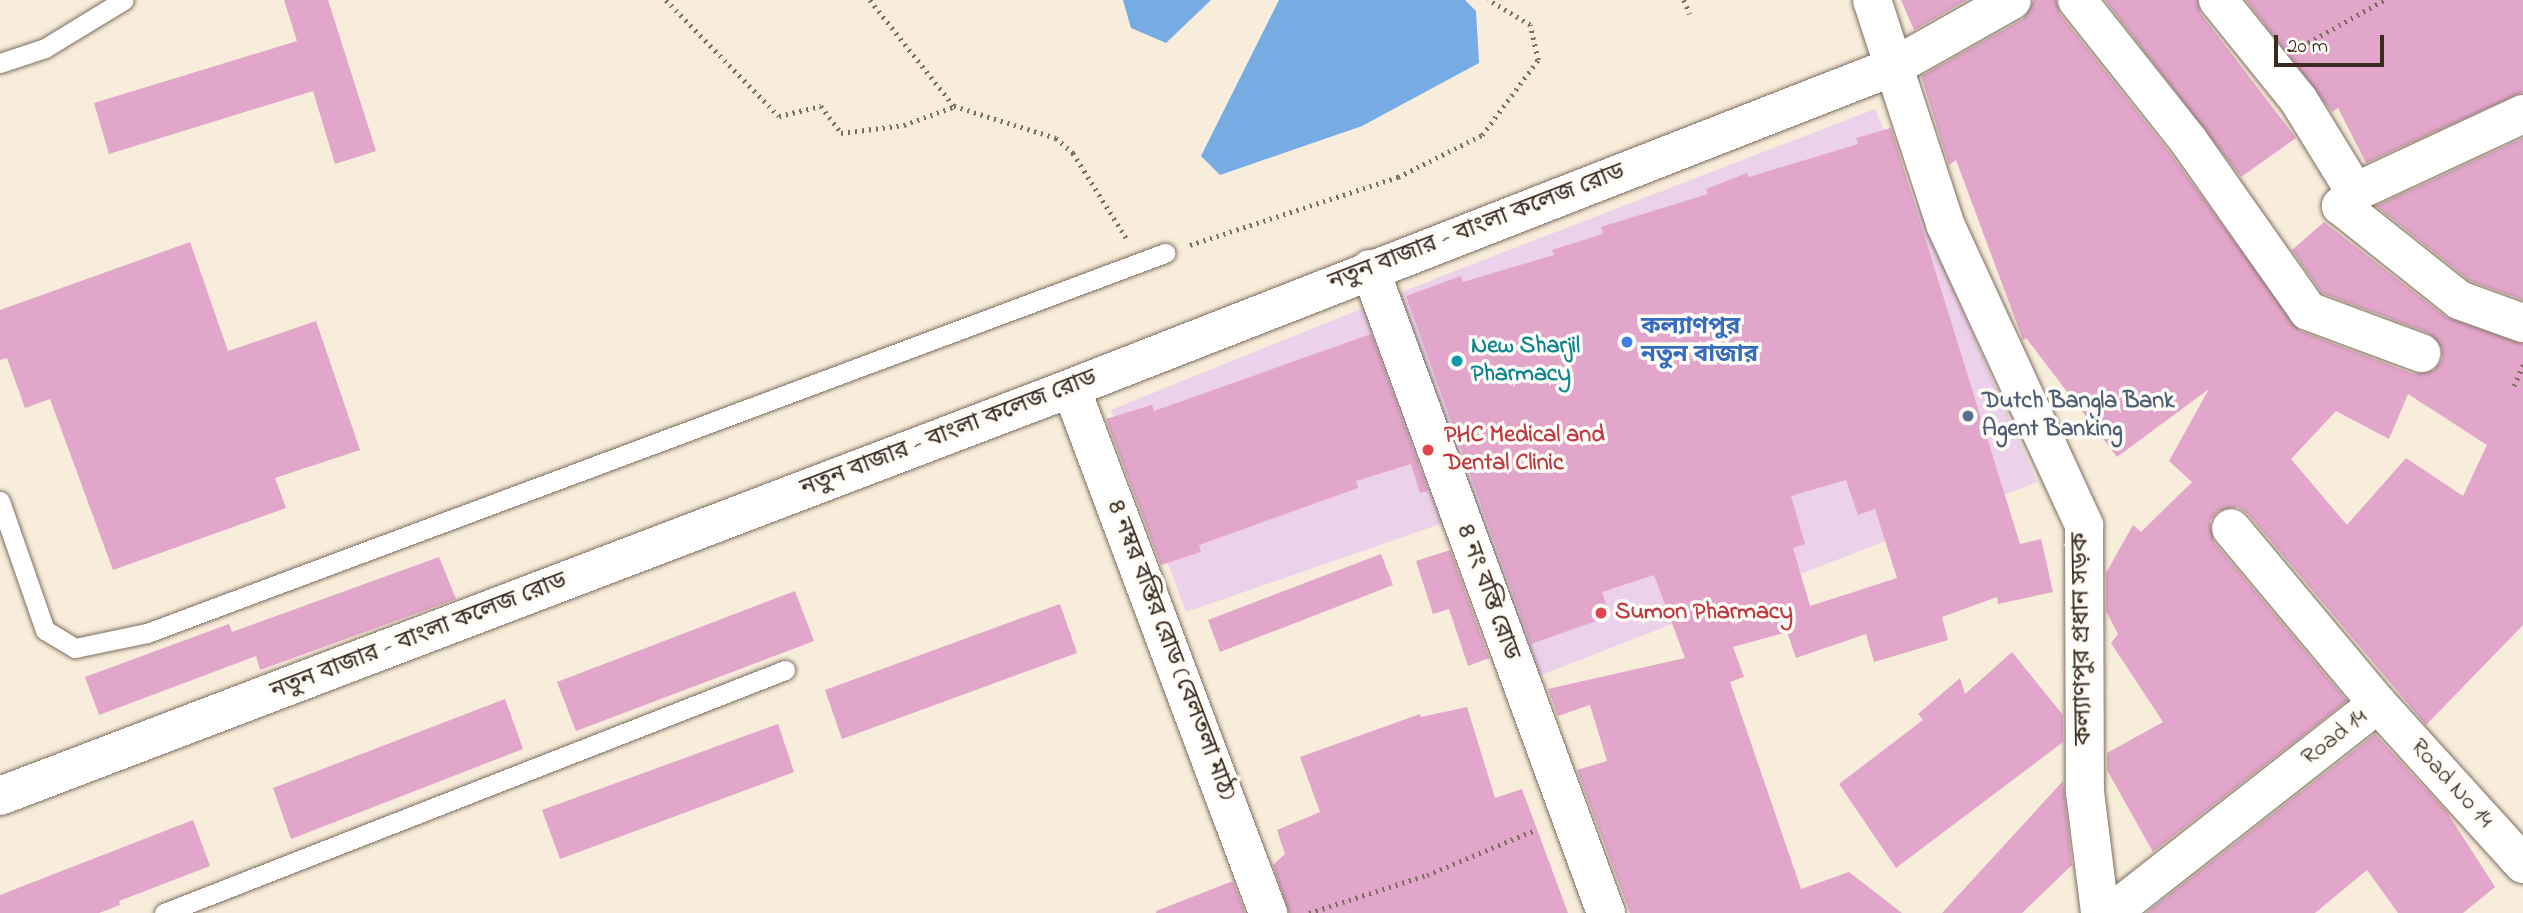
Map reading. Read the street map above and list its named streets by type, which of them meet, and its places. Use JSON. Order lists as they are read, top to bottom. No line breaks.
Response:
{"streets":{"street":["নতুন বাজার - বাংলা কলেজ রোড","৪ নং বস্তি রোড","কল্যাণপুর প্রধান সড়ক","৪ নম্বর বস্তির রোড (বেলতলা মাঠ)","Road 14","Road No 14"]},"crossings":[["নতুন বাজার - বাংলা কলেজ রোড","৪ নং বস্তি রোড"],["নতুন বাজার - বাংলা কলেজ রোড","কল্যাণপুর প্রধান সড়ক"],["নতুন বাজার - বাংলা কলেজ রোড","৪ নম্বর বস্তির রোড (বেলতলা মাঠ)"],["Road 14","Road No 14"]],"places":["কল্যাণপুর নতুন বাজার","New Sharjil Pharmacy","Dutch Bangla Bank Agent Banking","PHC Medical and Dental Clinic","Sumon Pharmacy"],"scale_bar":"20 m"}
